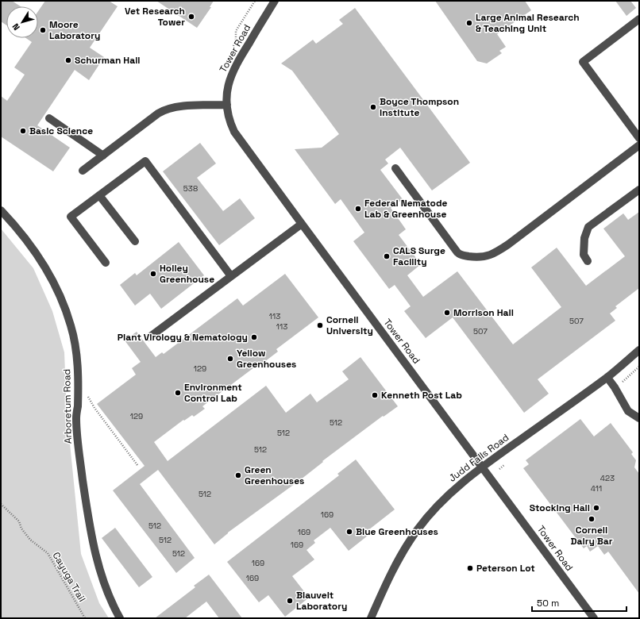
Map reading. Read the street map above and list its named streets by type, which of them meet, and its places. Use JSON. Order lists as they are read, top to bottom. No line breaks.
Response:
{"streets":{"street":["Tower Road","Arboretum Road","Judd Falls Road"],"path":["Cayuga Trail"]},"crossings":[["Tower Road","Judd Falls Road"]],"places":["Vet Research Tower","Large Animal Research & Teaching Unit","Moore Laboratory","Schurman Hall","Boyce Thompson Institute","Basic Science","Federal Nematode Lab & Greenhouse","CALS Surge Facility","Holley Greenhouse","Morrison Hall","Cornell University","Plant Virology & Nematology","Yellow Greenhouses","Environment Control Lab","Kenneth Post Lab","Green Greenhouses","Stocking Hall","Cornell Dairy Bar","Blue Greenhouses","Peterson Lot","Blauvelt Laboratory"],"house_numbers":["538","113","507","113","507","129","129","512","512","512","423","411","512","169","512","169","512","169","512","169","169"],"scale_bar":"50 m","north":"bottom left"}
